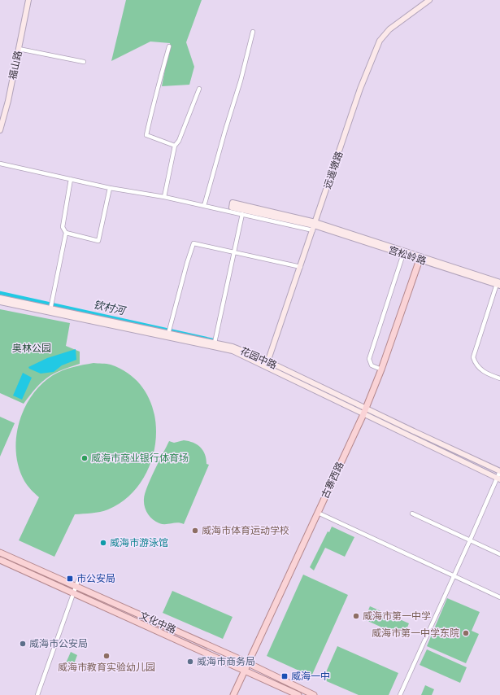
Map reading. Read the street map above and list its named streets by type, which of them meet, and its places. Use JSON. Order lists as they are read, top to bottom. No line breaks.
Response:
{"streets":{"main road":["福山路","远遥墩路","宫松岭路","花园中路","古寨西路","文化中路"]},"crossings":[["远遥墩路","宫松岭路"],["远遥墩路","花园中路"],["宫松岭路","古寨西路"],["花园中路","古寨西路"],["古寨西路","文化中路"]],"water":["钦村河"],"parks":["奥林公园"],"places":{"other":["威海市商业银行体育场","威海市体育运动学校","威海市游泳馆","威海市第一中学","威海市第一中学东院","威海市公安局","威海市教育实验幼儿园","威海市商务局"],"transit":["市公安局","威海一中"]}}
